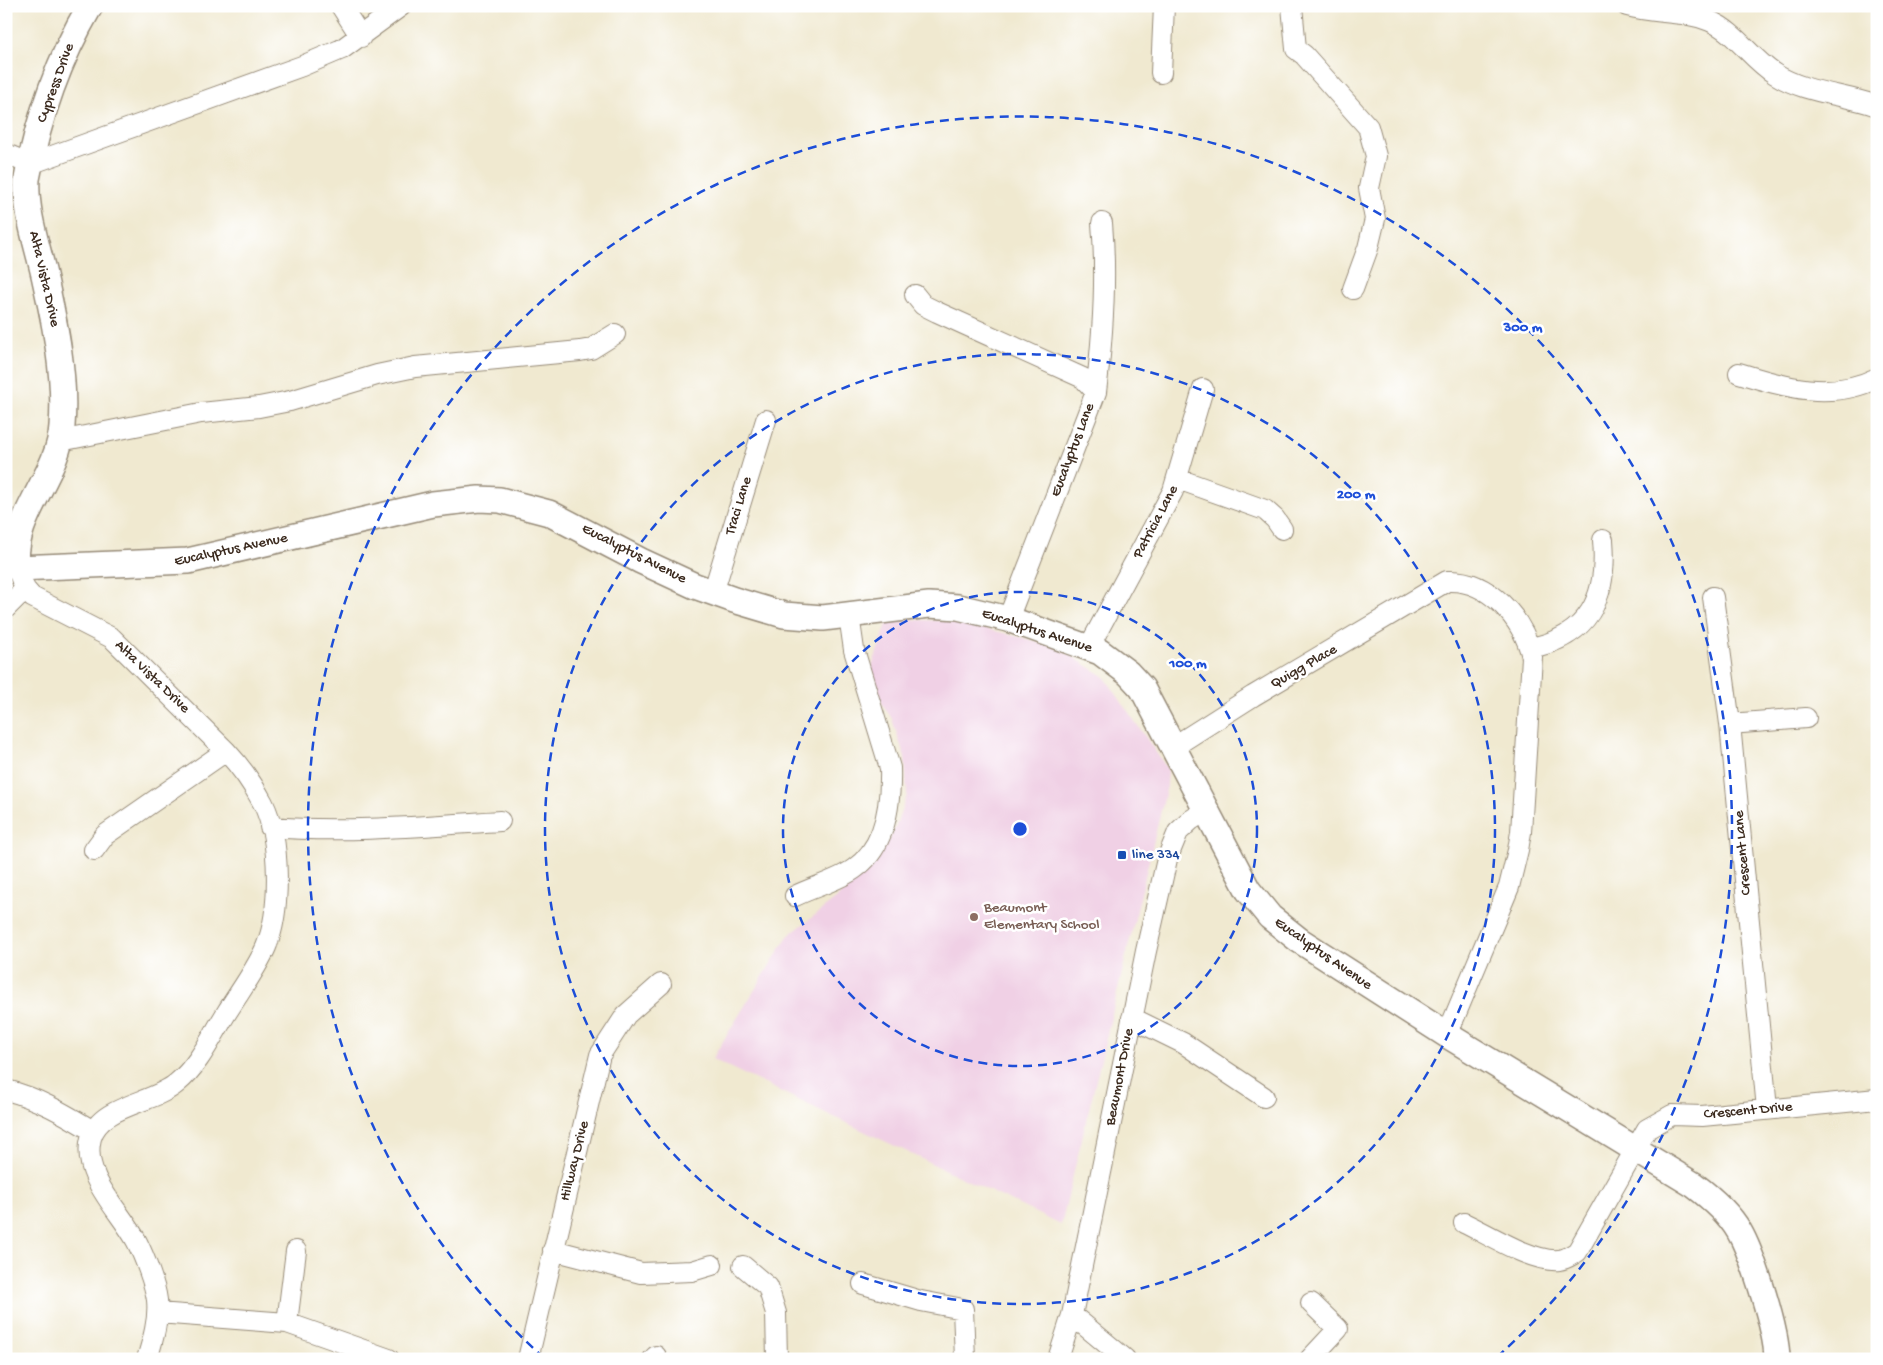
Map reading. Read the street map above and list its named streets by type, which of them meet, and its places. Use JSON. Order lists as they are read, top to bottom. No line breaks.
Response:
{"streets":{"main road":["Cypress Drive","Alta Vista Drive","Eucalyptus Avenue"],"street":["Eucalyptus Lane","Traci Lane","Patricia Lane","Quigg Place","Crescent Lane","Beaumont Drive","Crescent Drive","Hillway Drive"]},"crossings":[["Cypress Drive","Alta Vista Drive"],["Alta Vista Drive","Eucalyptus Avenue"],["Eucalyptus Lane","Eucalyptus Avenue"],["Traci Lane","Eucalyptus Avenue"],["Patricia Lane","Eucalyptus Avenue"],["Eucalyptus Avenue","Quigg Place"],["Eucalyptus Avenue","Beaumont Drive"],["Eucalyptus Avenue","Crescent Drive"],["Crescent Lane","Crescent Drive"]],"places":{"transit":["line 334"],"other":["Beaumont Elementary School"]},"rings":["300 m","200 m","100 m"]}
